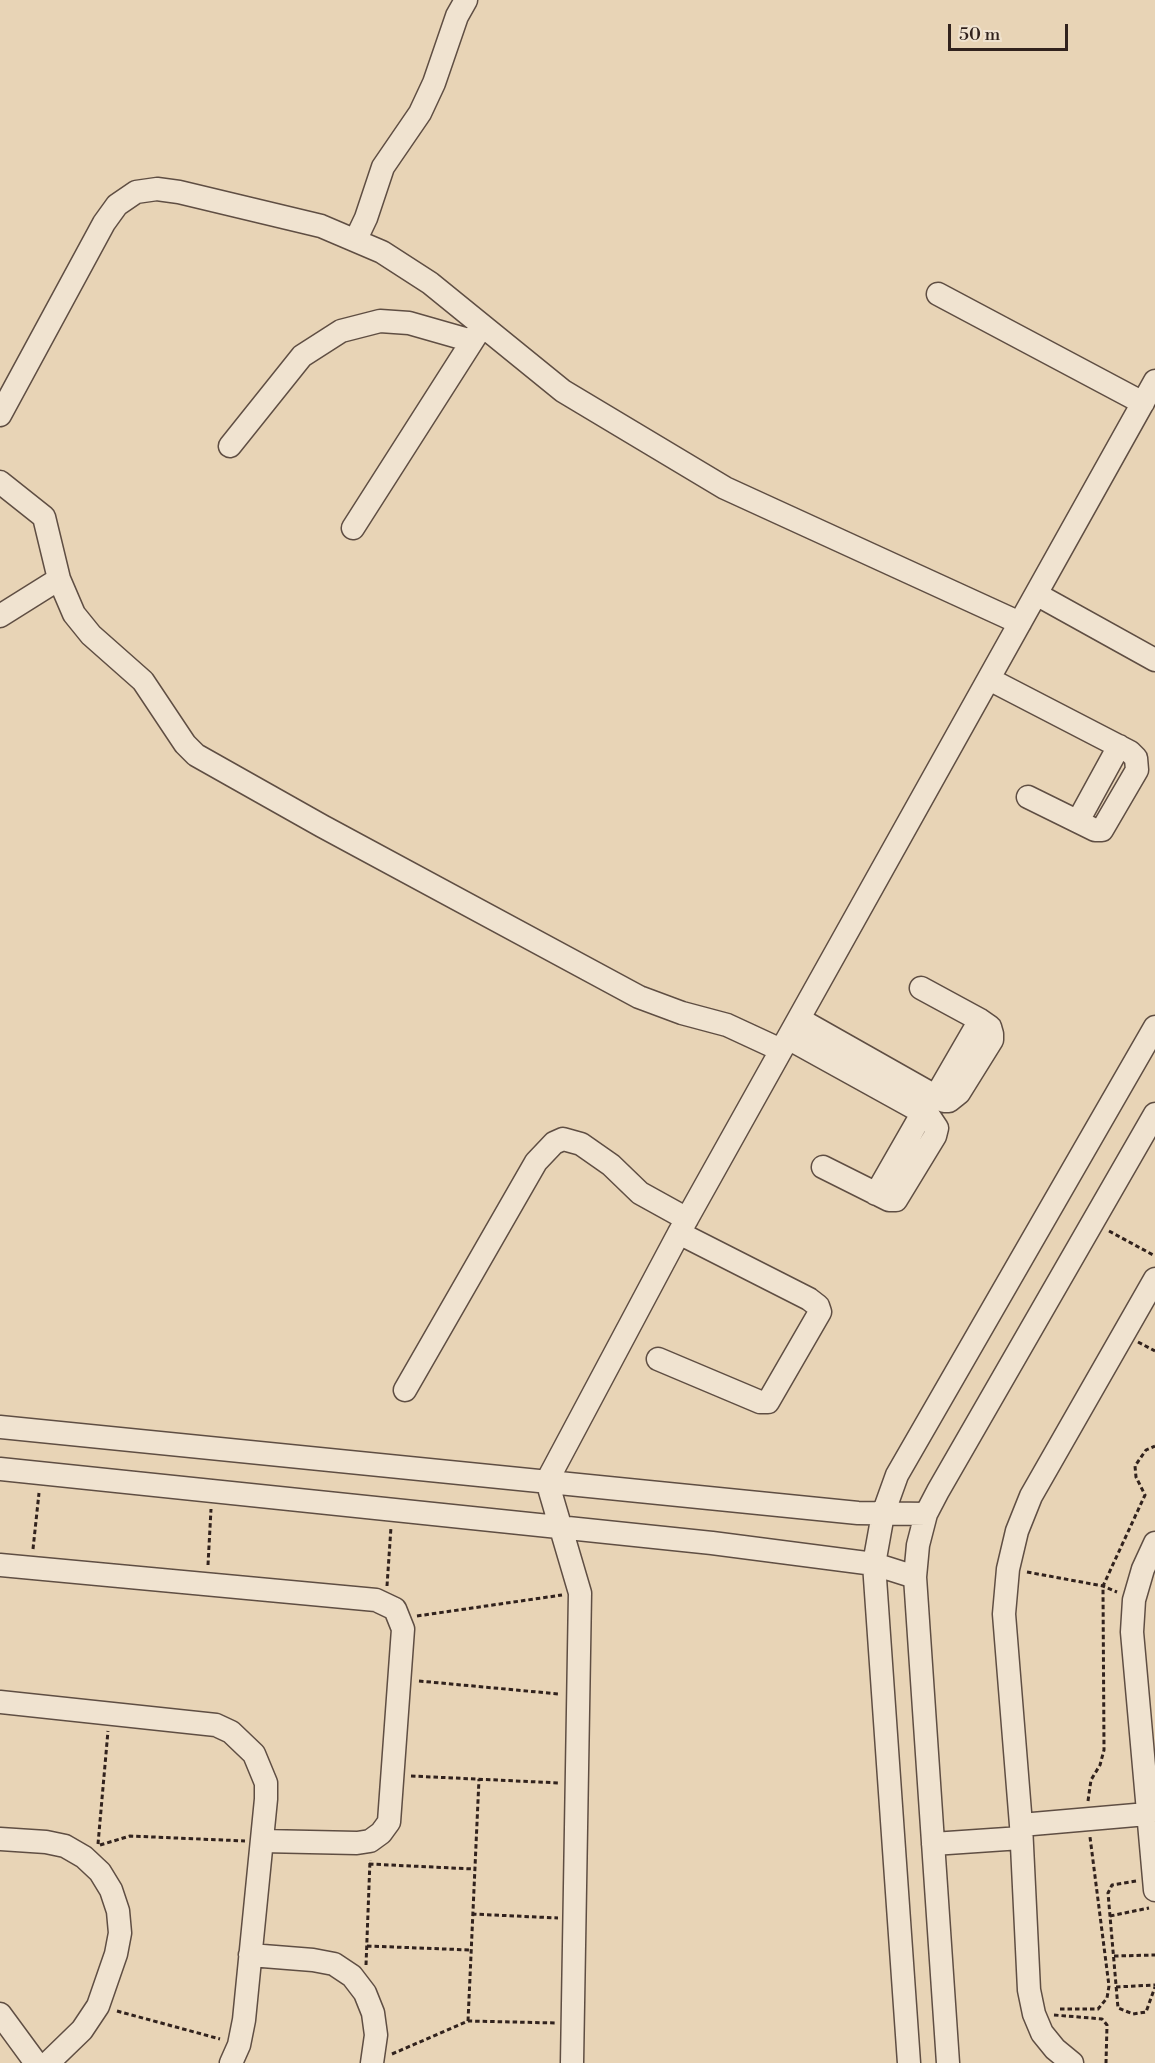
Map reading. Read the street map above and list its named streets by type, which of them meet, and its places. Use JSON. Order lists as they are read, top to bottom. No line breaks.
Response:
{"scale_bar":"50 m"}
